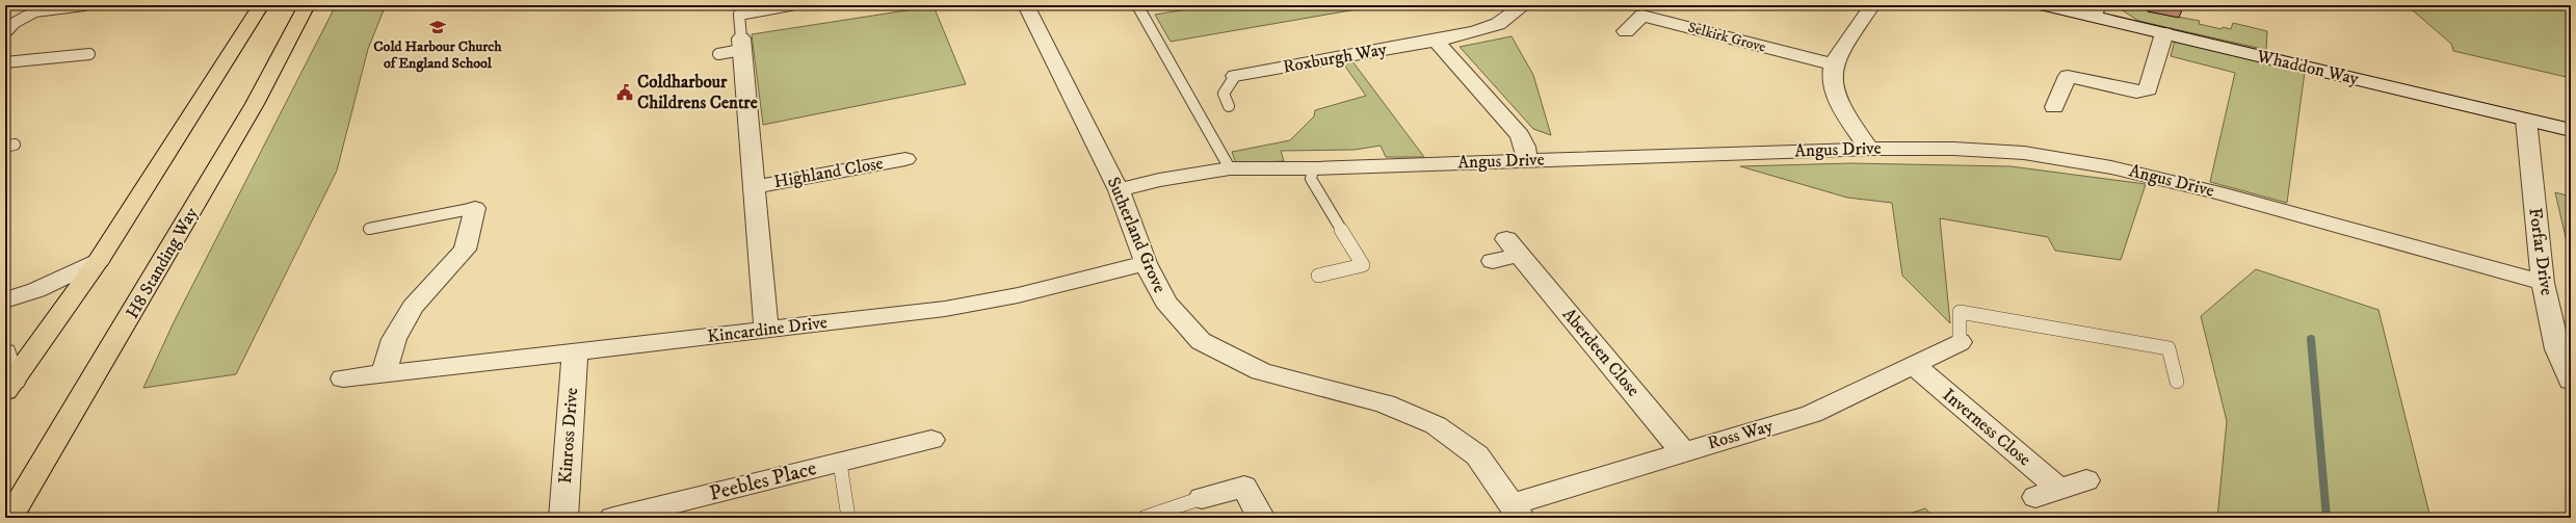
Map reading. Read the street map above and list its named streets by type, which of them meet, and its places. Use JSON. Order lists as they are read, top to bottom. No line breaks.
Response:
{"streets":{"highway":["H8 Standing Way"],"street":["Selkirk Grove","Roxburgh Way","Whaddon Way","Angus Drive","Highland Close","Sutherland Grove","Forfar Drive","Kincardine Drive","Aberdeen Close","Inverness Close","Ross Way","Kinross Drive","Peebles Place"]},"crossings":[["Whaddon Way","Forfar Drive"],["Angus Drive","Sutherland Grove"],["Angus Drive","Forfar Drive"],["Highland Close","Kincardine Drive"],["Sutherland Grove","Kincardine Drive"],["Sutherland Grove","Ross Way"],["Kincardine Drive","Kinross Drive"],["Aberdeen Close","Ross Way"],["Inverness Close","Ross Way"]],"places":{"school or university":["Cold Harbour Church of England School"],"public building":["Coldharbour Childrens Centre"]}}
